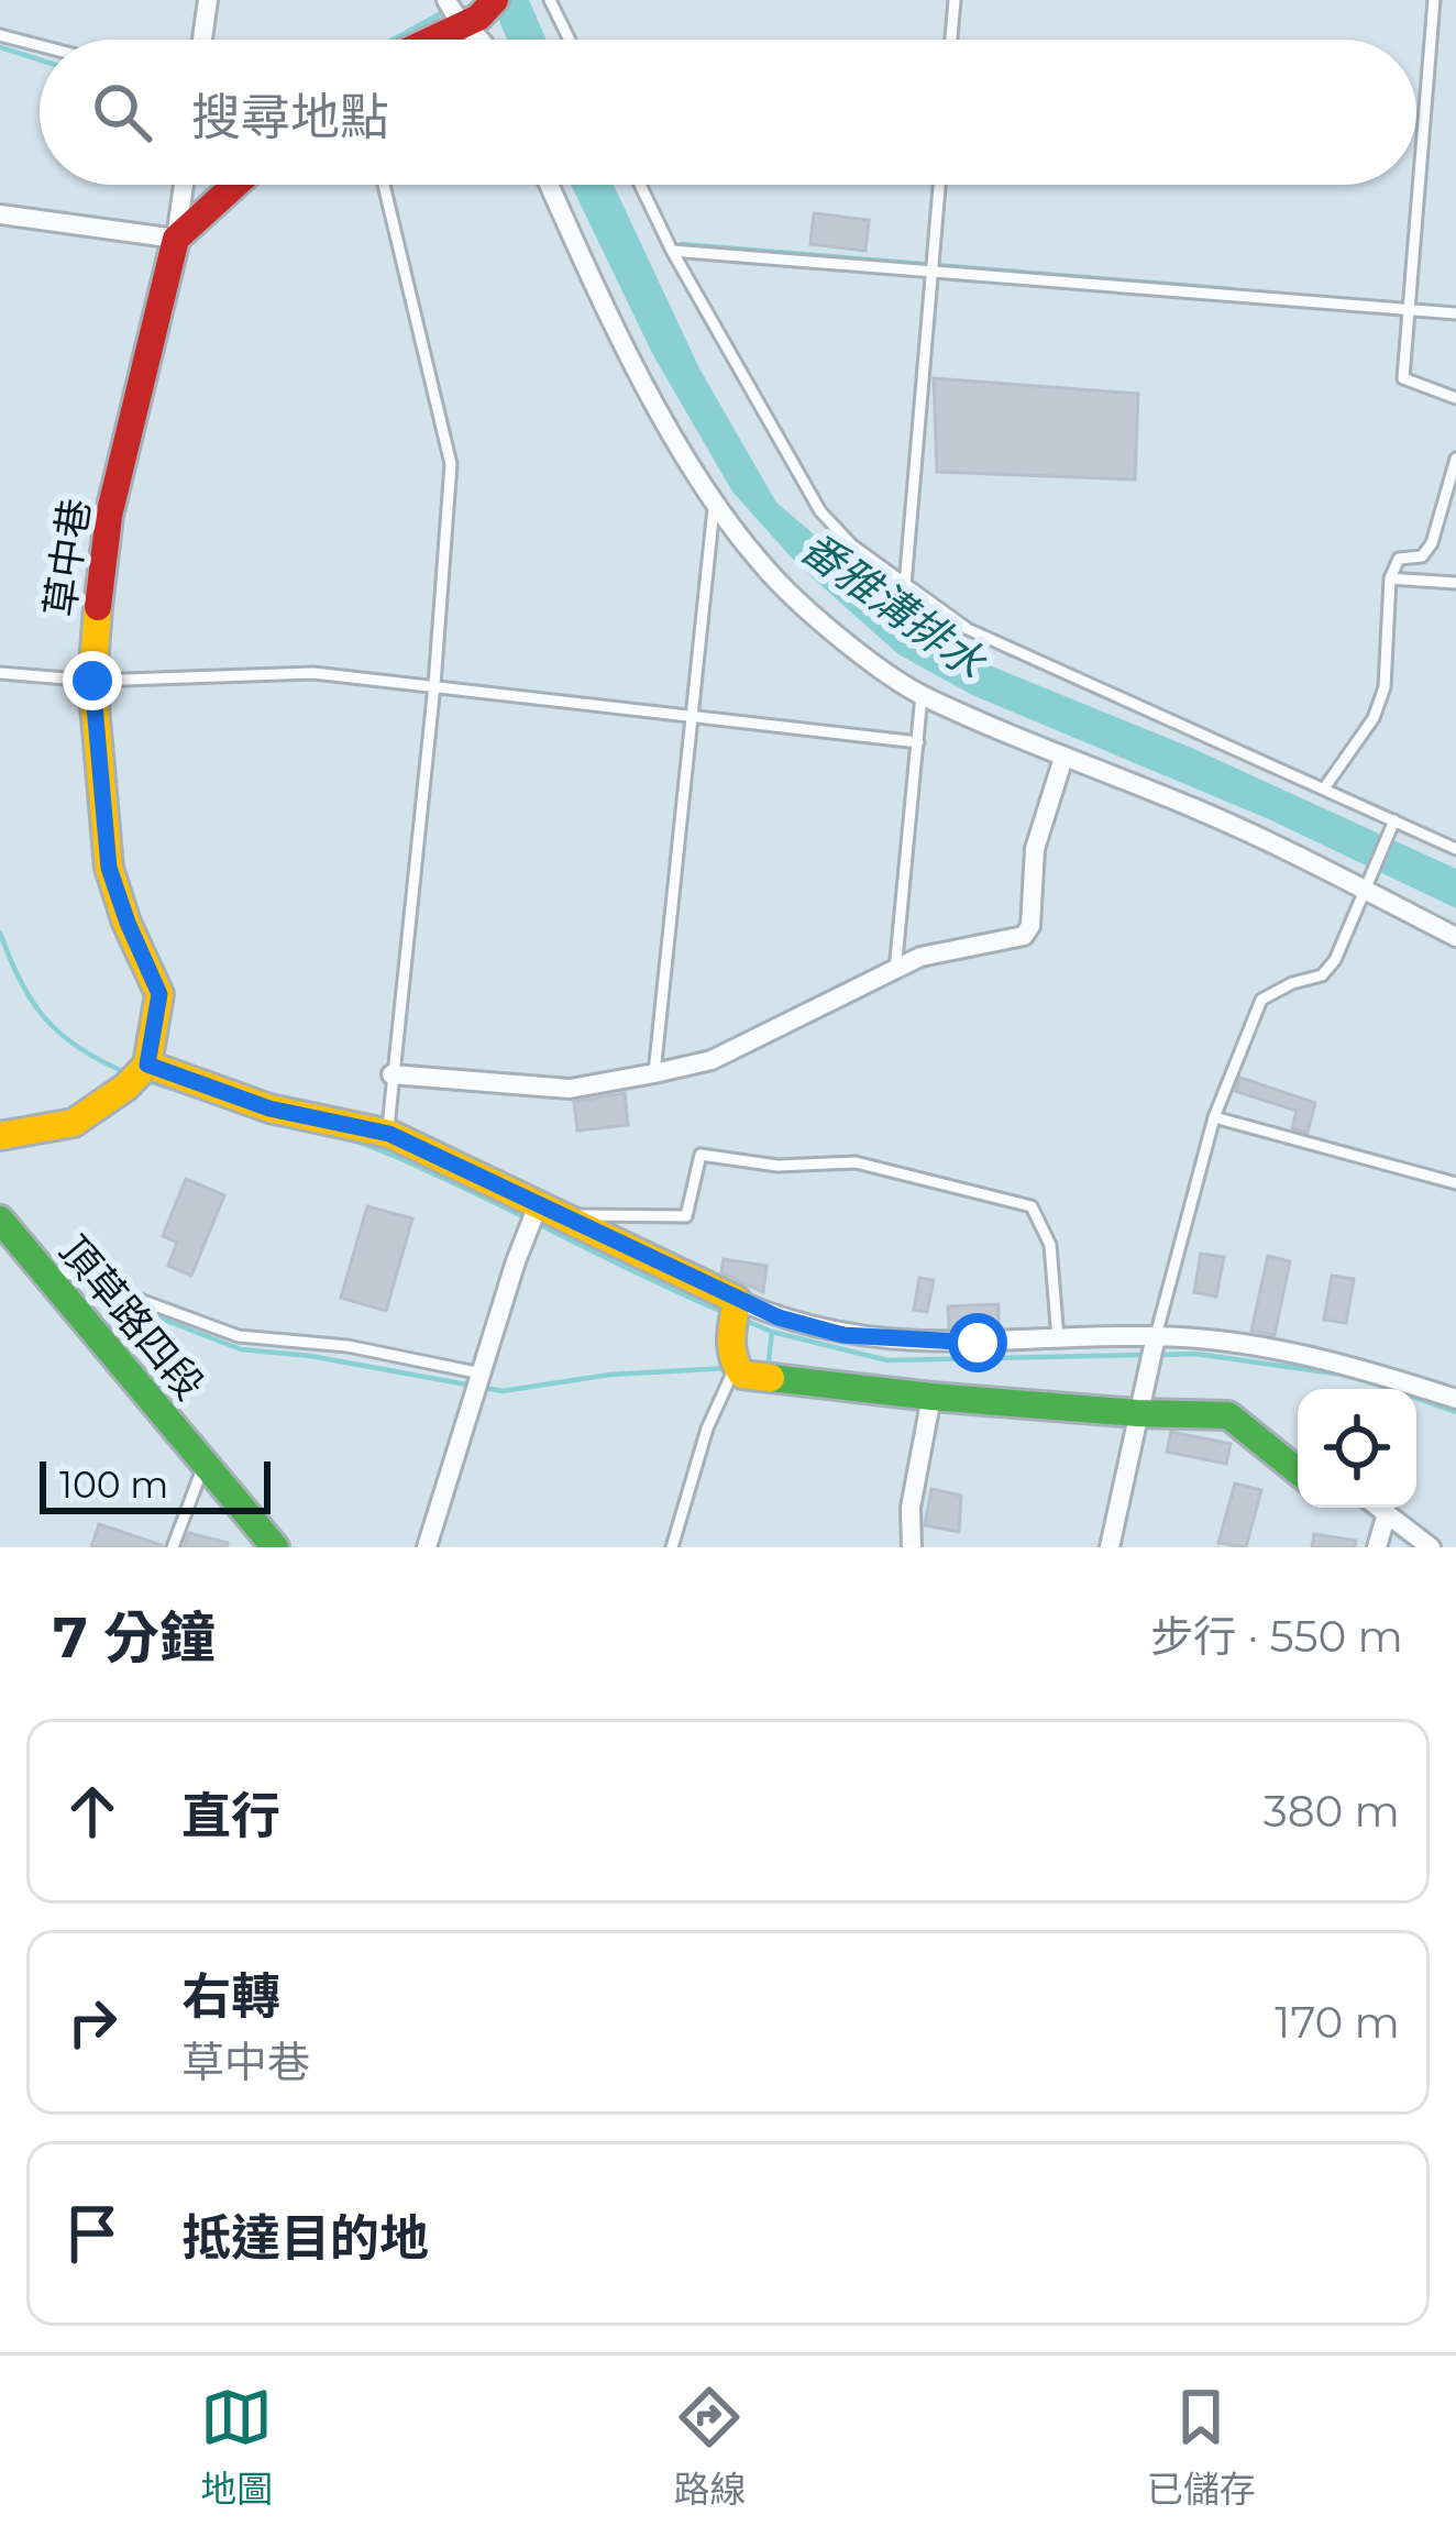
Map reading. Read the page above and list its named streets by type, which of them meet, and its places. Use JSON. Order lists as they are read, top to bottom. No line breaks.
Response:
{"streets":{"street":["草中巷","頂草路四段"]},"water":["番雅溝排水"],"scale_bar":"100 m","page":{"search":"搜尋地點","scale":"100 m","heading":["7 分鐘","步行 · 550 m"],"list":[["直行","380 m"],["右轉","草中巷","170 m"],"抵達目的地"],"nav":["地圖","路線","已儲存"]}}
